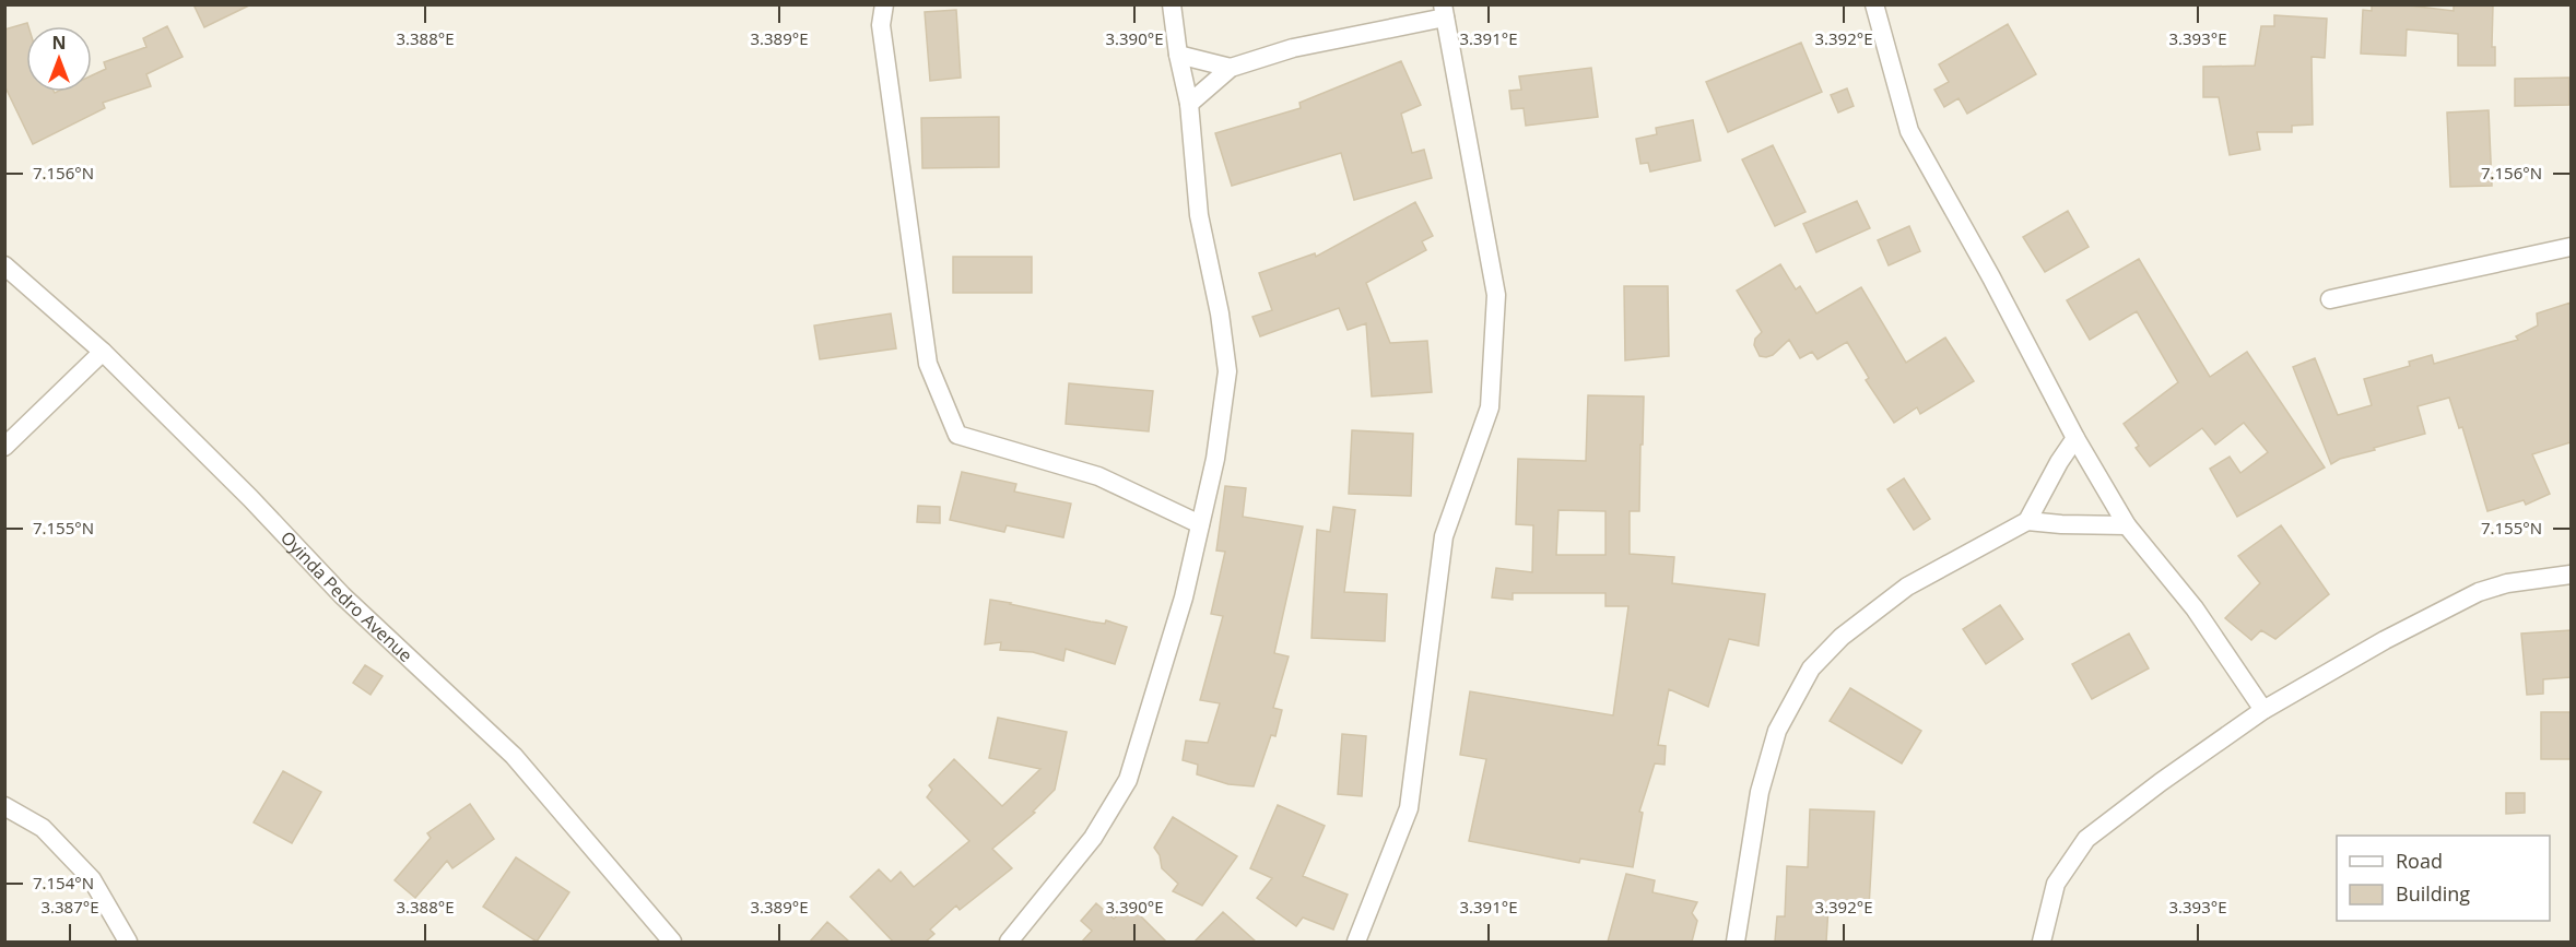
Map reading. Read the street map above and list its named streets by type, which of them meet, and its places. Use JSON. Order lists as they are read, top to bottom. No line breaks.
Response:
{"streets":{"street":["Oyinda Pedro Avenue"]},"legend":["Road","Building"],"north":"top","coordinates":["3.388°E","3.389°E","3.390°E","3.391°E","3.392°E","3.393°E","7.156°N","7.155°N","7.154°N","3.387°E"]}
